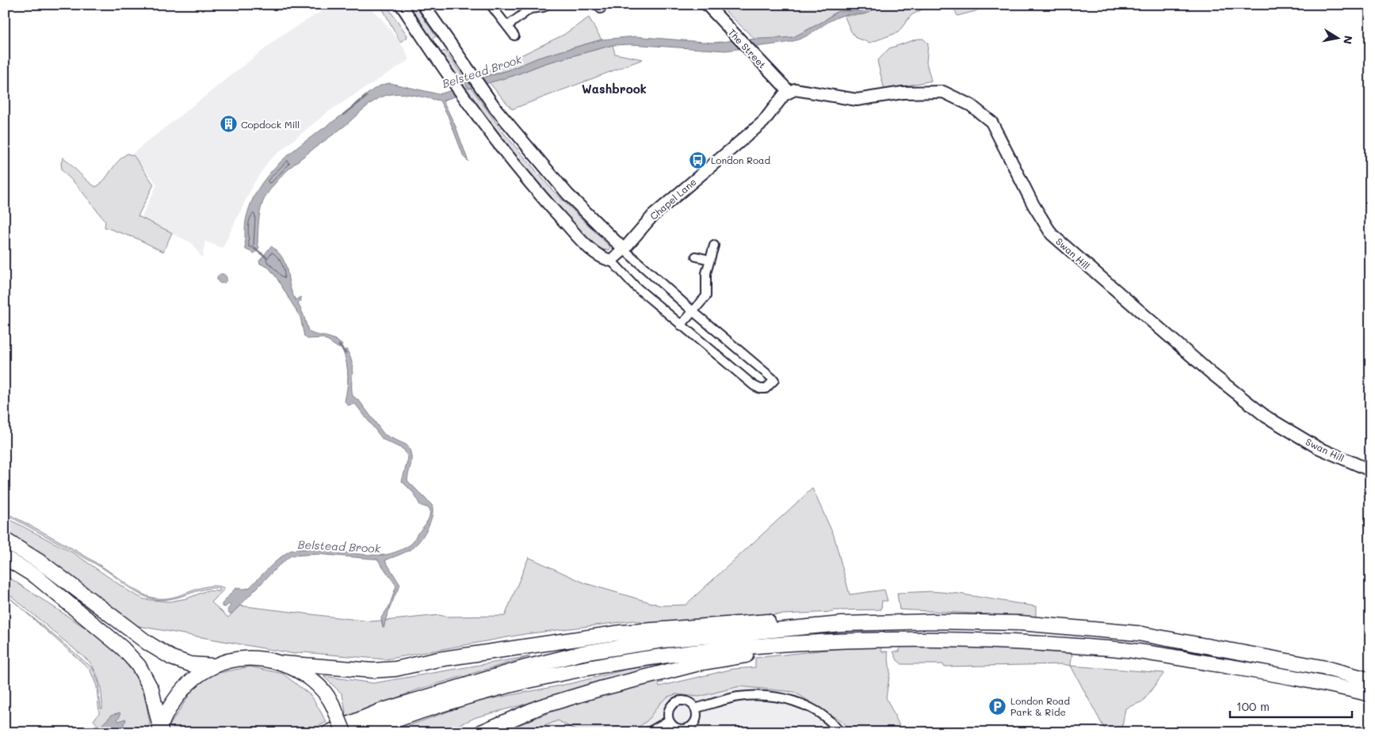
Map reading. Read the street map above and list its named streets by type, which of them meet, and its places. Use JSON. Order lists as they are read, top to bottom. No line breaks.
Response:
{"streets":{"street":["The Street","Chapel Lane","Swan Hill"]},"crossings":[["The Street","Chapel Lane"],["The Street","Swan Hill"],["Chapel Lane","Swan Hill"]],"districts":["Washbrook"],"water":["Belstead Brook"],"places":{"building":["Copdock Mill"],"bus stop":["London Road"],"parking":["London Road Park & Ride"]},"scale_bar":"100 m","north":"right"}
